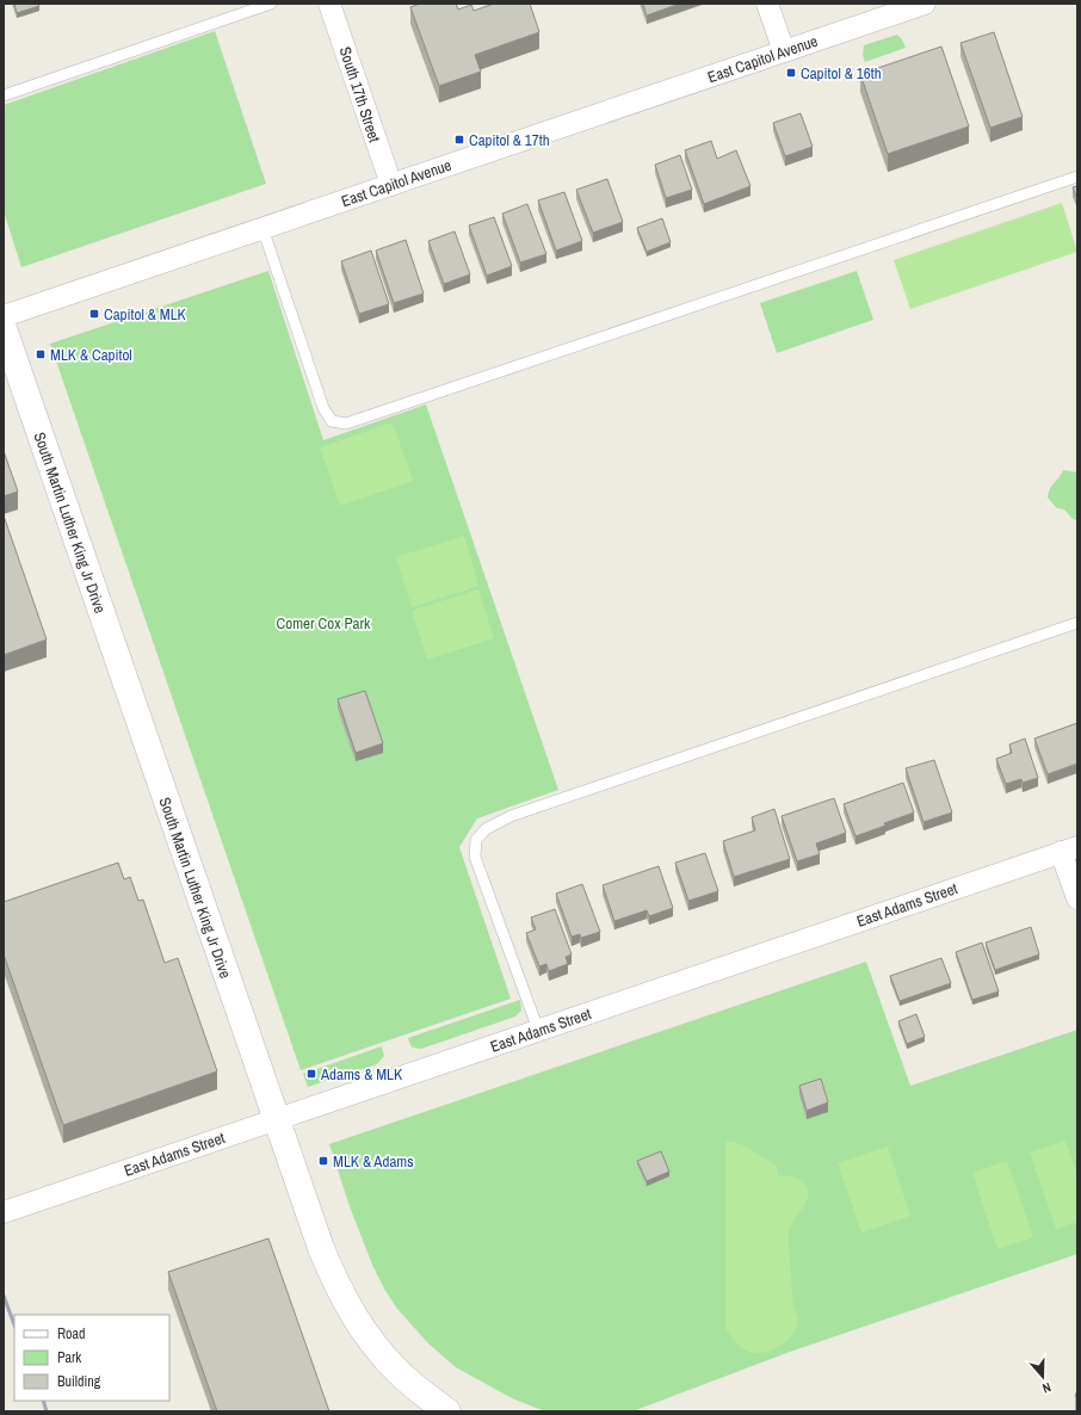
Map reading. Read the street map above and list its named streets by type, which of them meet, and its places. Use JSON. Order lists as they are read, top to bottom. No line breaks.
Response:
{"streets":{"street":["East Capitol Avenue","South 17th Street","South Martin Luther King Jr Drive","East Adams Street"]},"crossings":[["East Capitol Avenue","South 17th Street"],["South Martin Luther King Jr Drive","East Adams Street"]],"parks":["Comer Cox Park"],"places":{"transit":["Capitol & 16th","Capitol & 17th","Capitol & MLK","MLK & Capitol","Adams & MLK","MLK & Adams"]},"legend":["Road","Park","Building"],"north":"bottom"}
